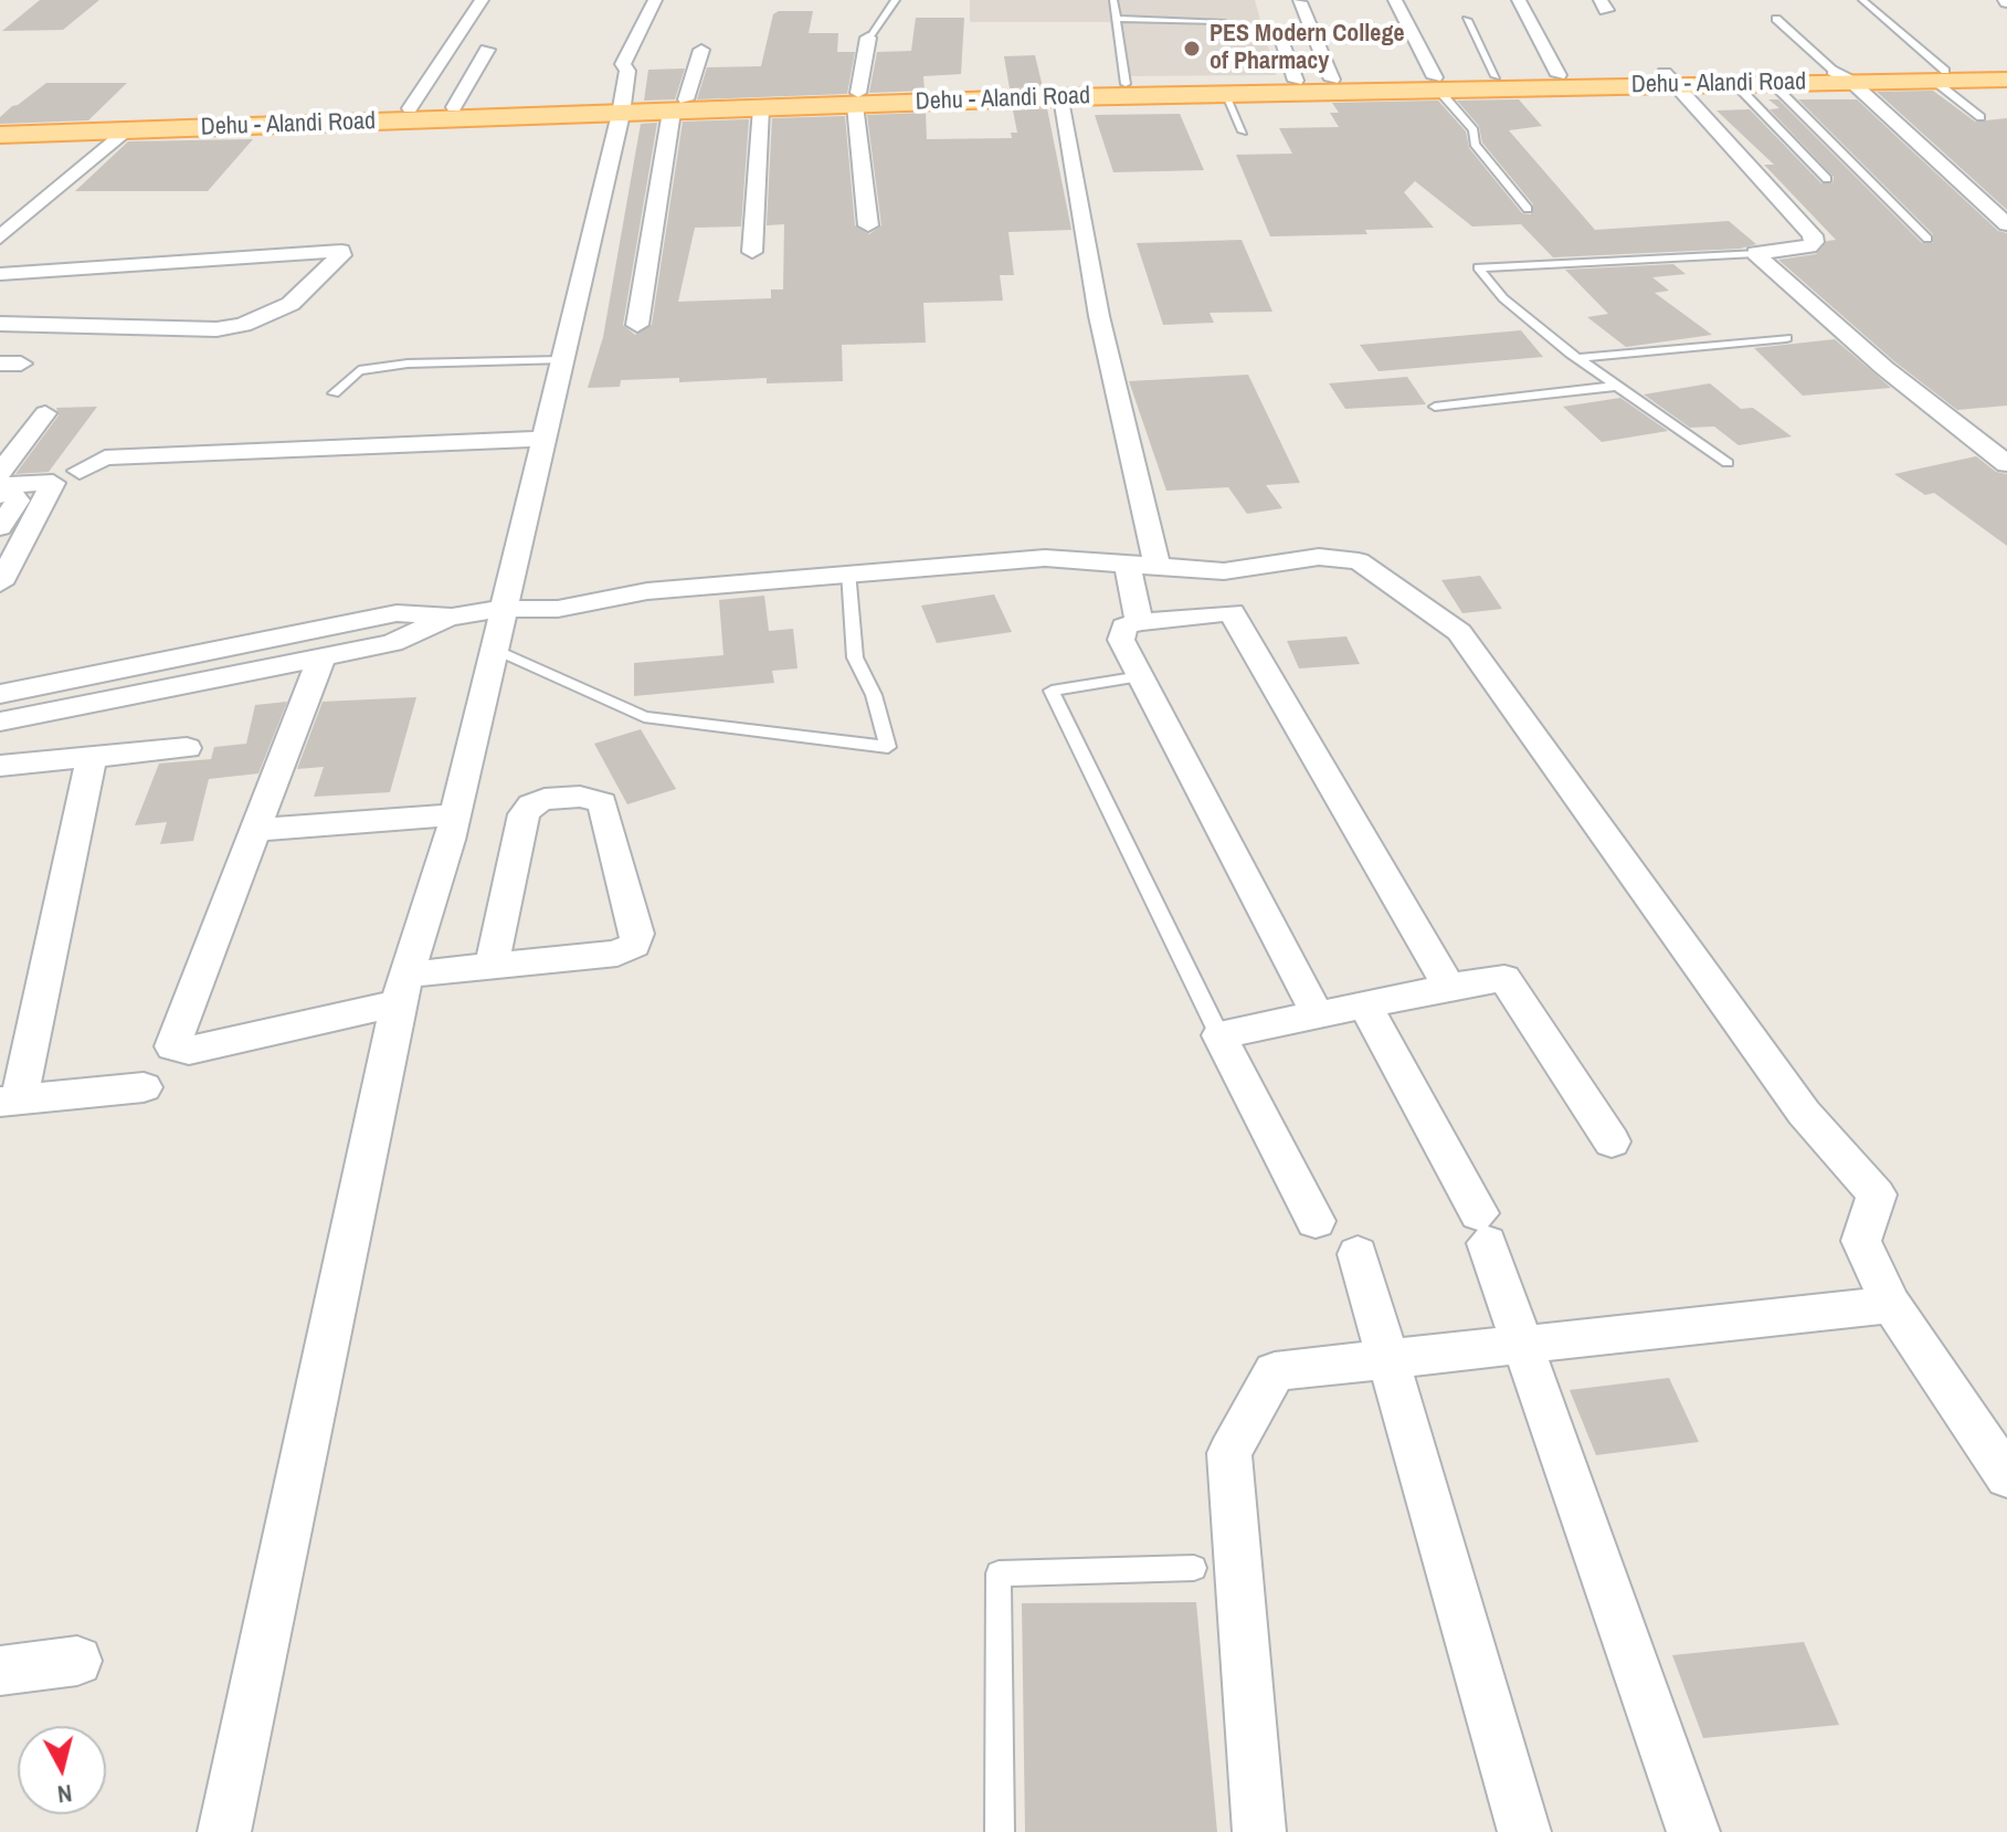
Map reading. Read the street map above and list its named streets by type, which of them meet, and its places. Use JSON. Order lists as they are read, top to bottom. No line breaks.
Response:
{"streets":{"main road":["Dehu - Alandi Road"]},"places":["PES Modern College of Pharmacy"],"north":"bottom"}
